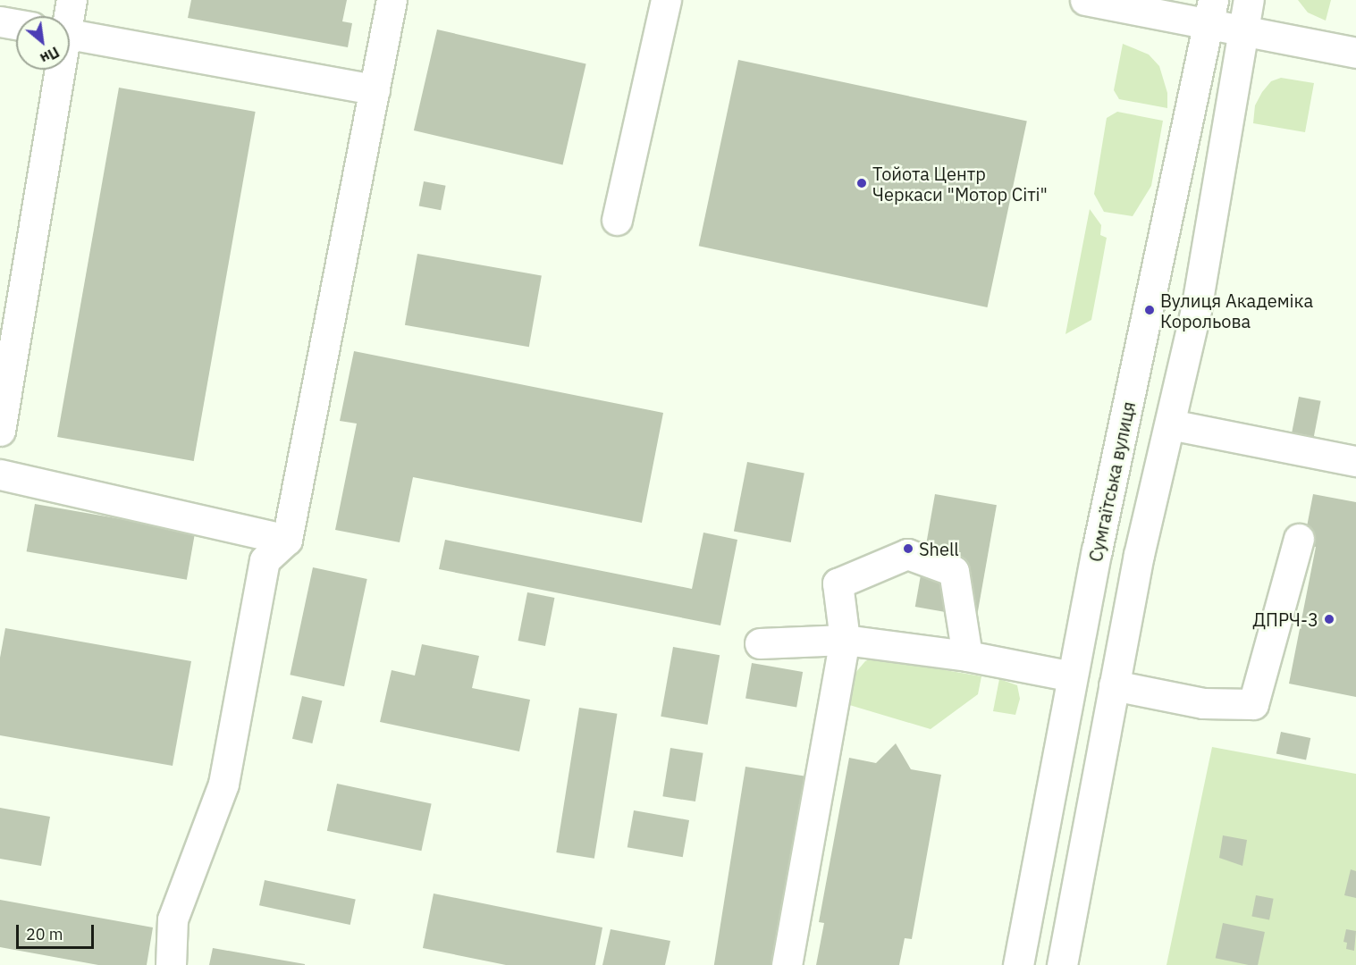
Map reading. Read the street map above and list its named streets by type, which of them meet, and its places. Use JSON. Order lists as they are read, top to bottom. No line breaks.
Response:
{"streets":{"main road":["Сумгаїтська вулиця"]},"places":["Тойота Центр Черкаси \"Мотор Сіті\"","Вулиця Академіка Корольова","Shell","ДПРЧ-3"],"scale_bar":"20 m","north":"bottom right"}
